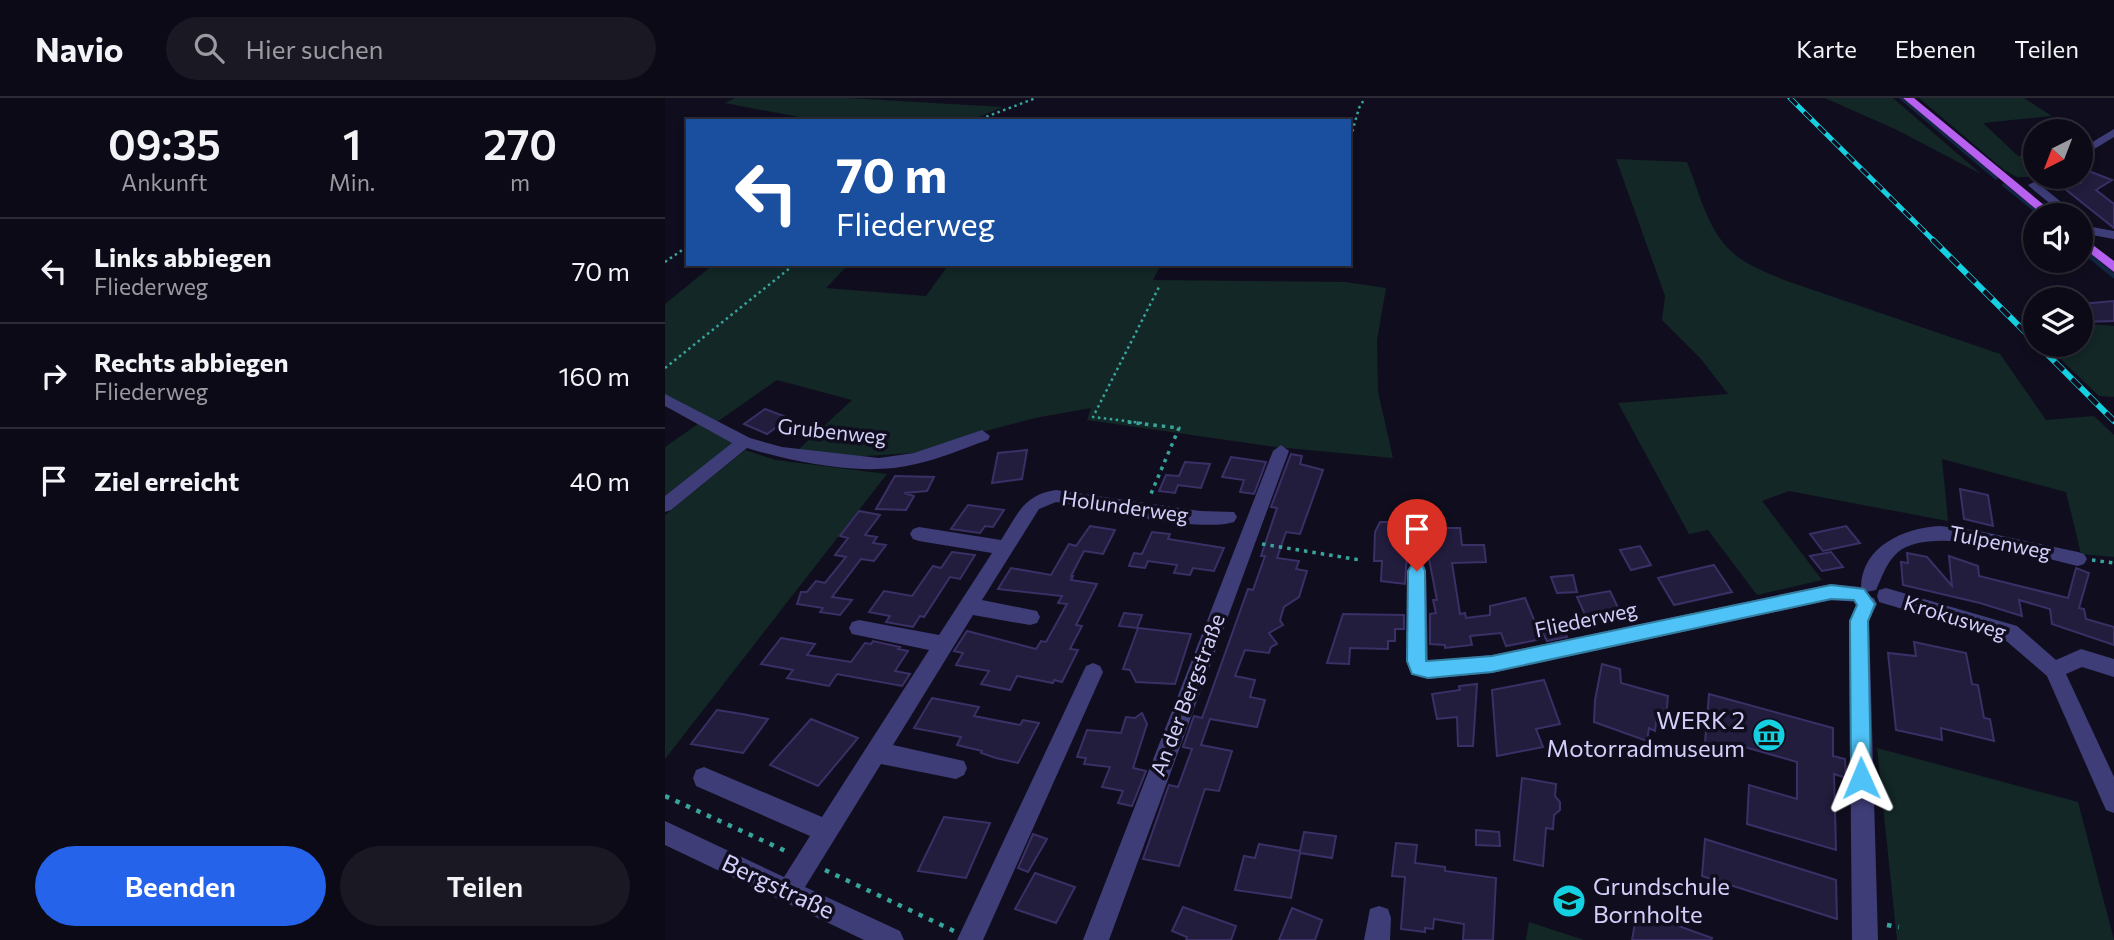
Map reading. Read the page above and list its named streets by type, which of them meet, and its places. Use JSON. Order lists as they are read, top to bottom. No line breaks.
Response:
{"streets":{"street":["Grubenweg","Holunderweg","Tulpenweg","Krokusweg","Fliederweg","An der Bergstraße","Bergstraße"]},"crossings":[["Holunderweg","Bergstraße"],["Tulpenweg","Krokusweg"],["Tulpenweg","Fliederweg"],["Krokusweg","Fliederweg"]],"places":{"museum":["WERK 2 Motorradmuseum"],"school or university":["Grundschule Bornholte"]},"north":"bottom left","page":{"header":"Navio","search":"Hier suchen","nav":["Karte","Ebenen","Teilen"],"eta":["09:35","Ankunft","1","Min.","270","m"],"turn":["70 m","Fliederweg"],"list":[{"name":"Links abbiegen","note":"Fliederweg","value":"70 m"},{"name":"Rechts abbiegen","note":"Fliederweg","value":"160 m"},{"name":"Ziel erreicht","value":"40 m"}],"buttons":["Beenden","Teilen"]}}
